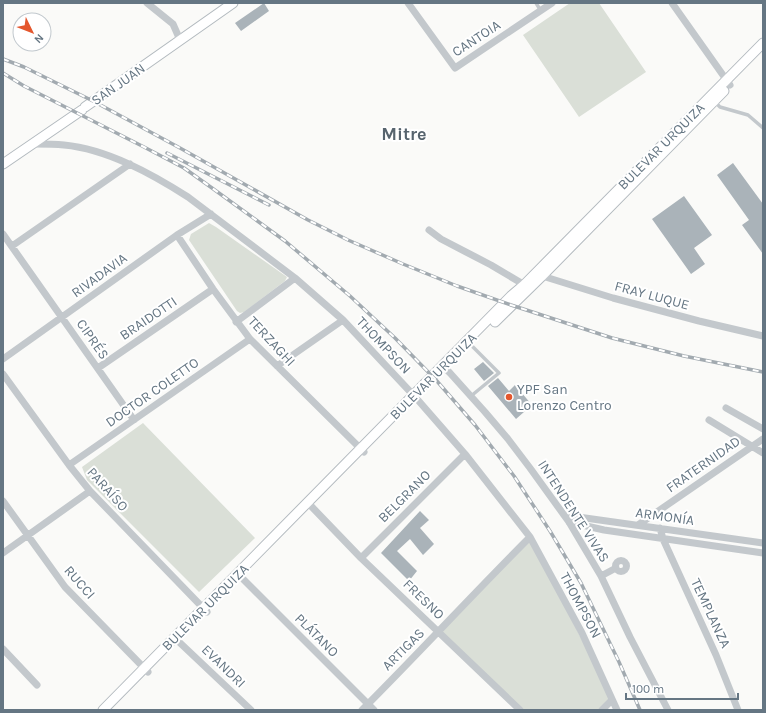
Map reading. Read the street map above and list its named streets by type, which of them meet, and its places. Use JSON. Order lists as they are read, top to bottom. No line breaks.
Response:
{"streets":{"main road":["SAN JUAN","BULEVAR URQUIZA"],"street":["CANTOIA","RIVADAVIA","FRAY LUQUE","BRAIDOTTI","CIPRÉS","TERZAGHI","THOMPSON","DOCTOR COLETTO","FRATERNIDAD","PARAÍSO","BELGRANO","INTENDENTE VIVAS","ARMONÍA","RUCCI","FRESNO","TEMPLANZA","PLÁTANO","ARTIGAS","EVANDRI"]},"crossings":[["SAN JUAN","THOMPSON"],["BULEVAR URQUIZA","FRAY LUQUE"],["BULEVAR URQUIZA","TERZAGHI"],["BULEVAR URQUIZA","THOMPSON"],["BULEVAR URQUIZA","PARAÍSO"],["BULEVAR URQUIZA","INTENDENTE VIVAS"],["BULEVAR URQUIZA","RUCCI"],["BULEVAR URQUIZA","FRESNO"],["BULEVAR URQUIZA","PLÁTANO"],["BULEVAR URQUIZA","EVANDRI"],["RIVADAVIA","CIPRÉS"],["RIVADAVIA","TERZAGHI"],["RIVADAVIA","THOMPSON"],["BRAIDOTTI","CIPRÉS"],["BRAIDOTTI","TERZAGHI"],["CIPRÉS","DOCTOR COLETTO"],["TERZAGHI","DOCTOR COLETTO"],["THOMPSON","BELGRANO"],["THOMPSON","ARTIGAS"],["DOCTOR COLETTO","PARAÍSO"],["FRATERNIDAD","ARMONÍA"],["BELGRANO","FRESNO"],["INTENDENTE VIVAS","ARMONÍA"],["ARMONÍA","TEMPLANZA"],["FRESNO","ARTIGAS"],["PLÁTANO","ARTIGAS"]],"districts":["Mitre"],"places":["YPF San Lorenzo Centro"],"scale_bar":"100 m","north":"bottom right"}
